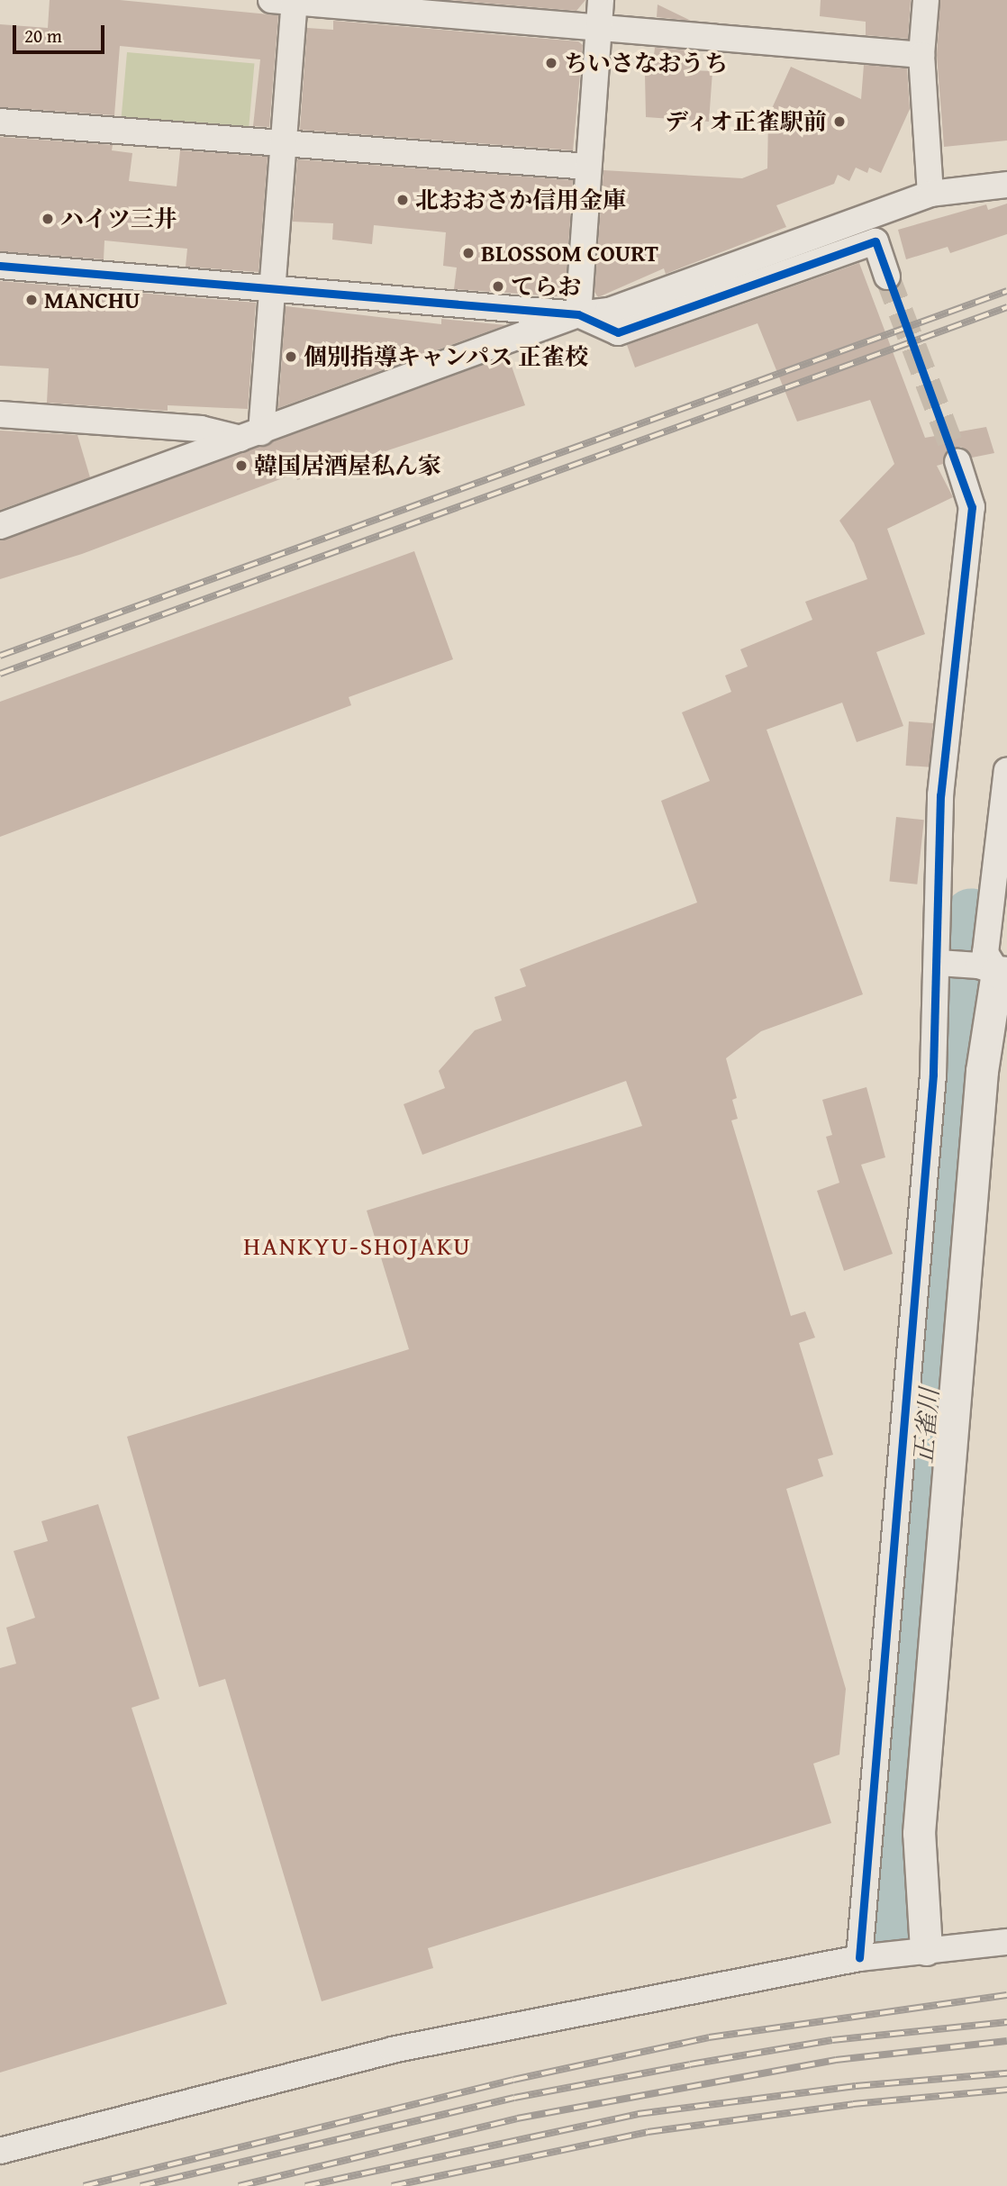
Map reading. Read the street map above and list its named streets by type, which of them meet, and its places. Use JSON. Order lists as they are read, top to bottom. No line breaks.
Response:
{"districts":["HANKYU-SHOJAKU"],"water":["正雀川"],"places":["ちいさなおうち","ディオ正雀駅前","北おおさか信用金庫","ハイツ三井","BLOSSOM COURT","てらお","MANCHU","個別指導キャンパス 正雀校","韓国居酒屋私ん家"],"scale_bar":"20 m"}
